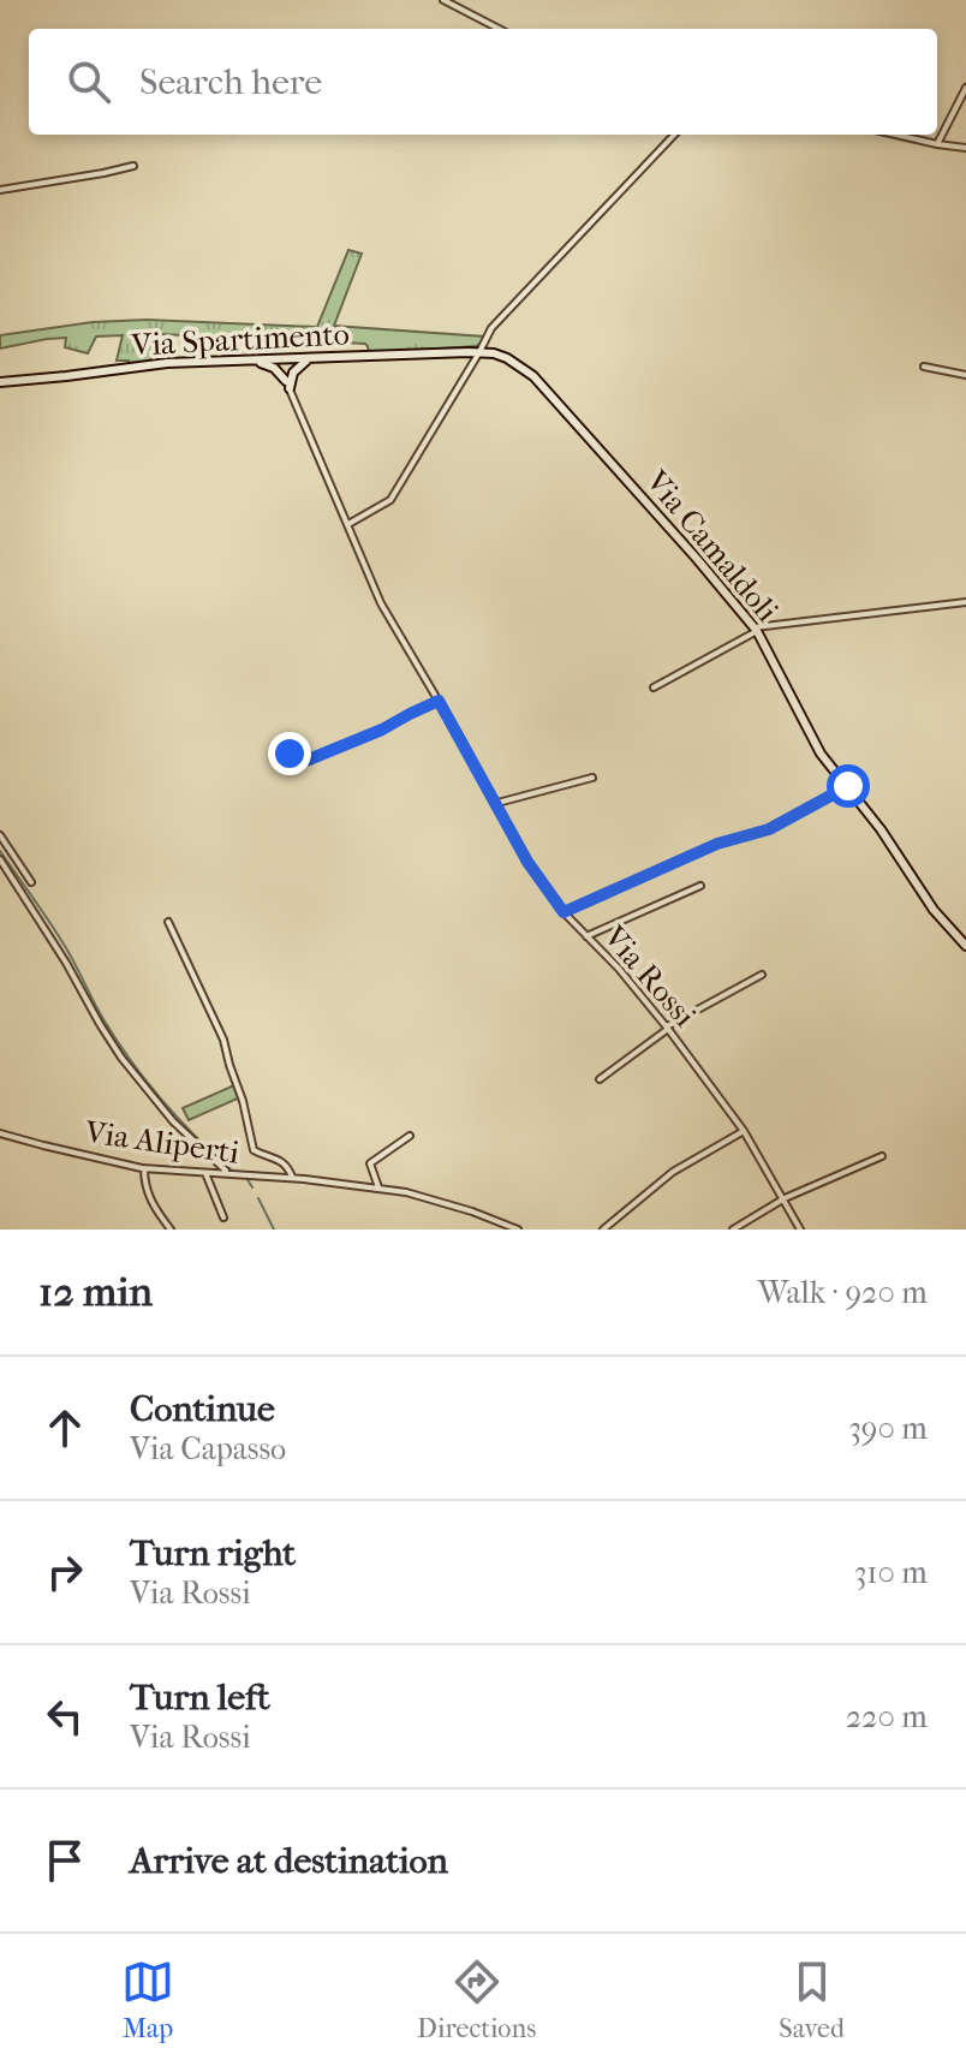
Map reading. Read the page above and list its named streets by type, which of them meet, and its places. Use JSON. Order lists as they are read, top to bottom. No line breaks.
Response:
{"streets":{"street":["Via Spartimento","Via Camaldoli","Via Rossi","Via Aliperti"]},"crossings":[["Via Spartimento","Via Camaldoli"],["Via Spartimento","Via Rossi"]],"page":{"search":"Search here","heading":["12 min","Walk · 920 m"],"list":[["Continue","Via Capasso","390 m"],["Turn right","Via Rossi","310 m"],["Turn left","Via Rossi","220 m"],"Arrive at destination"],"nav":["Map","Directions","Saved"]}}
